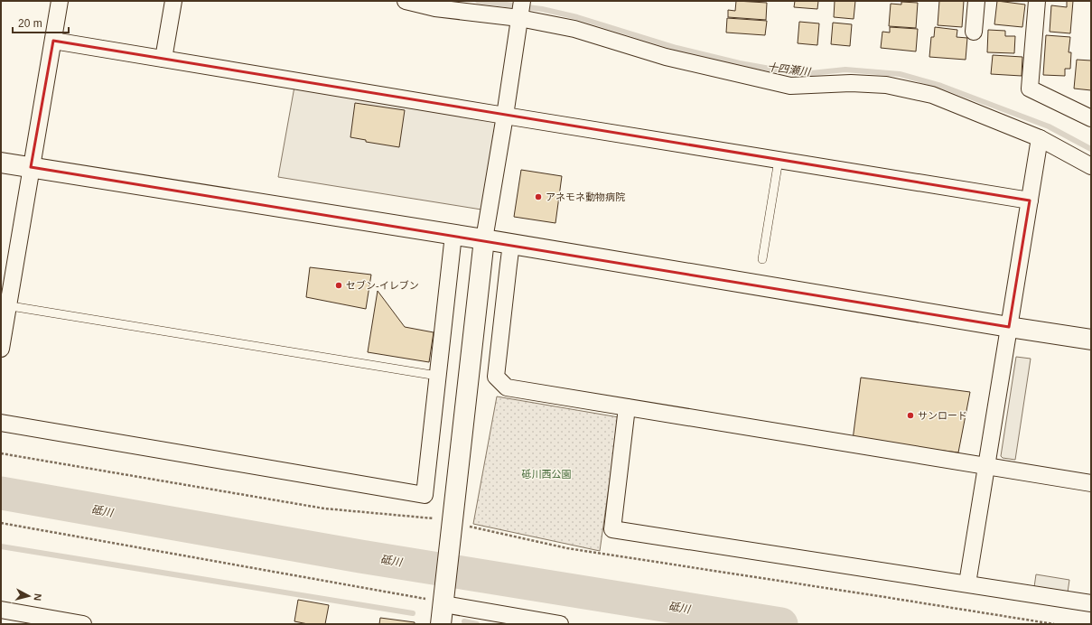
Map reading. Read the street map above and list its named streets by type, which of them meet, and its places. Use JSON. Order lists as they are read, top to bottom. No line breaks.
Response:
{"water":["十四瀬川","砥川"],"parks":["砥川西公園"],"places":["アネモネ動物病院","セブン-イレブン","サンロード"],"scale_bar":"20 m","north":"right"}
